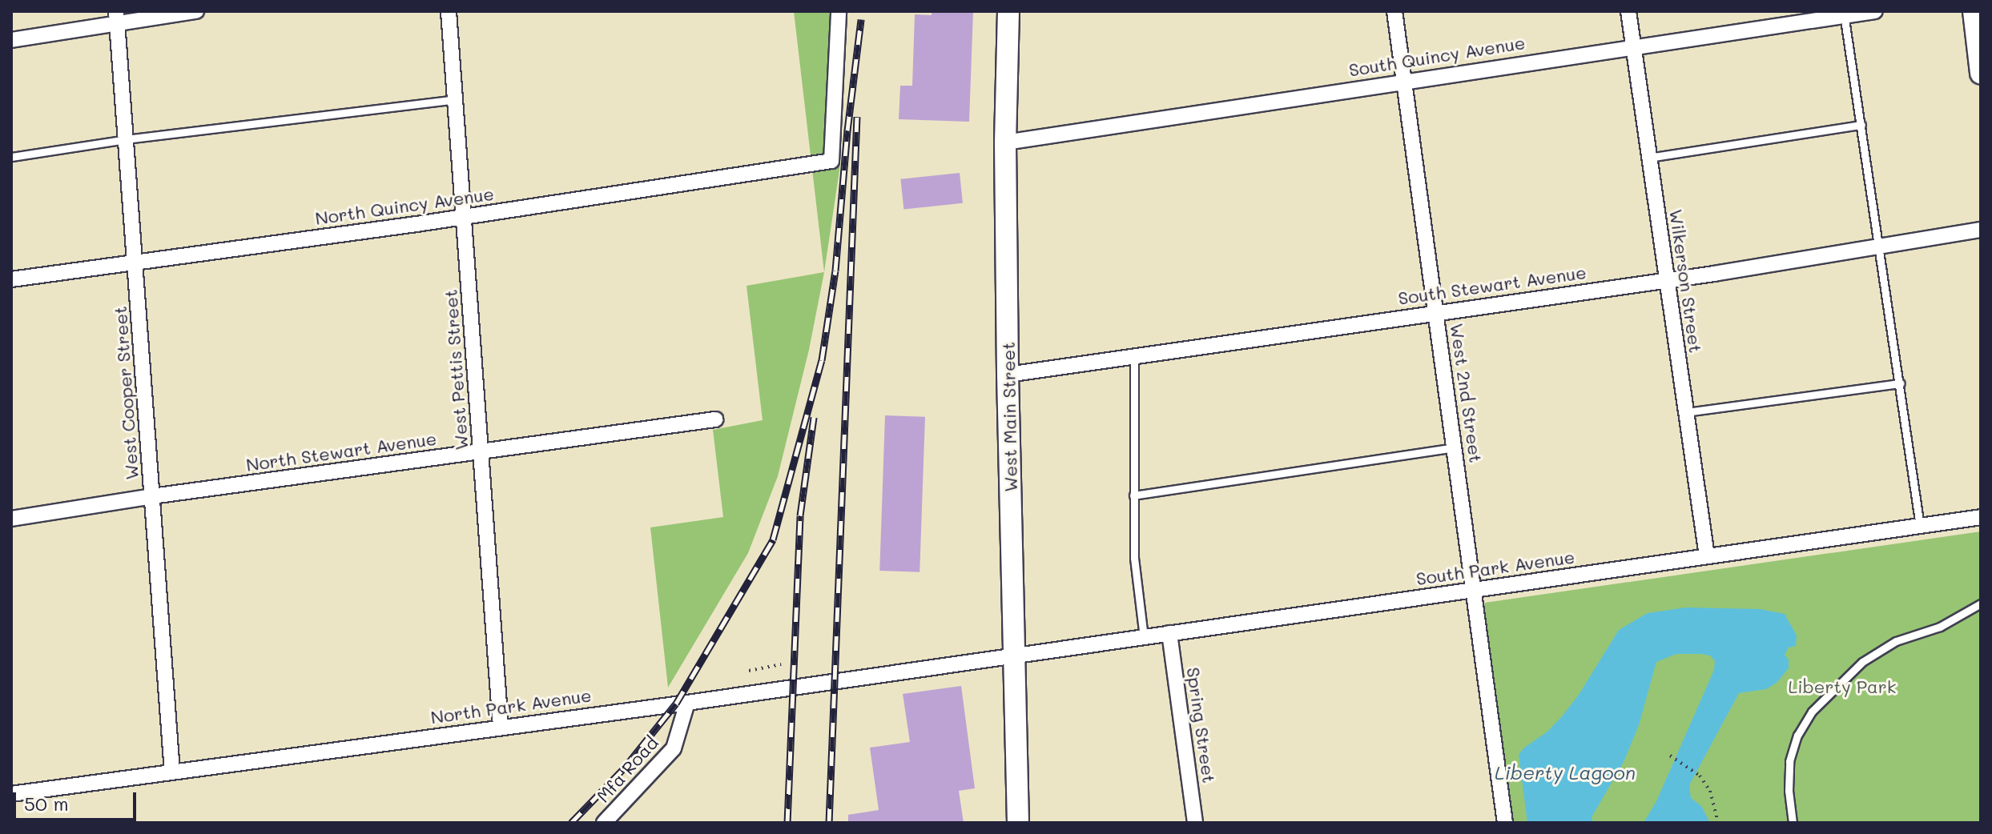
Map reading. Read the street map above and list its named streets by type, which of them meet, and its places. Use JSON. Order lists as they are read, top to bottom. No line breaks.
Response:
{"streets":{"main road":["West Main Street"],"street":["South Quincy Avenue","North Quincy Avenue","Wilkerson Street","South Stewart Avenue","West Pettis Street","West Cooper Street","West 2nd Street","North Stewart Avenue","South Park Avenue","North Park Avenue","Spring Street","Mfa Road"]},"crossings":[["South Quincy Avenue","Wilkerson Street"],["South Quincy Avenue","West 2nd Street"],["South Quincy Avenue","West Main Street"],["North Quincy Avenue","West Pettis Street"],["North Quincy Avenue","West Cooper Street"],["Wilkerson Street","South Stewart Avenue"],["Wilkerson Street","South Park Avenue"],["South Stewart Avenue","West 2nd Street"],["South Stewart Avenue","West Main Street"],["West Pettis Street","North Stewart Avenue"],["West Pettis Street","North Park Avenue"],["West Cooper Street","North Stewart Avenue"],["West Cooper Street","North Park Avenue"],["West 2nd Street","South Park Avenue"],["West Main Street","South Park Avenue"],["West Main Street","North Park Avenue"],["South Park Avenue","North Park Avenue"],["South Park Avenue","Spring Street"],["North Park Avenue","Mfa Road"]],"water":["Liberty Lagoon"],"parks":["Liberty Park"],"scale_bar":"50 m"}
